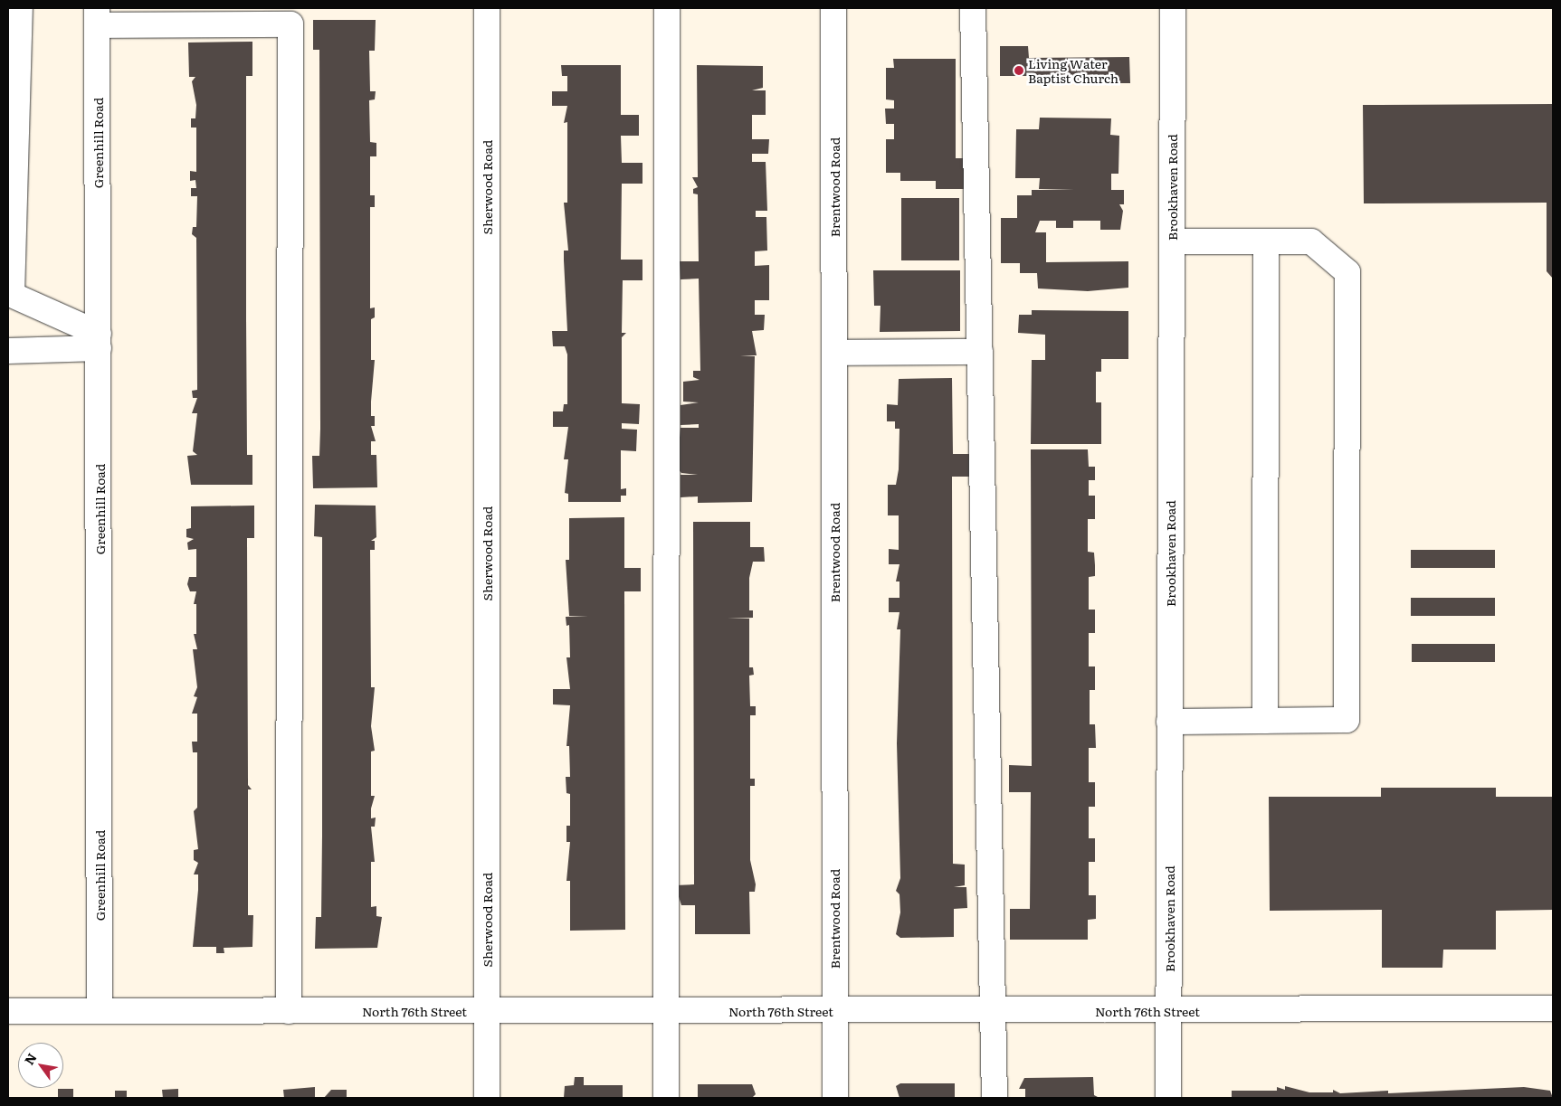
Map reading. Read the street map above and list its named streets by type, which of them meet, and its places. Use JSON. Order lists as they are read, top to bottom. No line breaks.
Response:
{"streets":{"street":["Greenhill Road","Sherwood Road","Brentwood Road","Brookhaven Road","North 76th Street"]},"crossings":[["Greenhill Road","North 76th Street"],["Sherwood Road","North 76th Street"],["Brentwood Road","North 76th Street"],["Brookhaven Road","North 76th Street"]],"places":["Living Water Baptist Church"],"north":"top left"}
